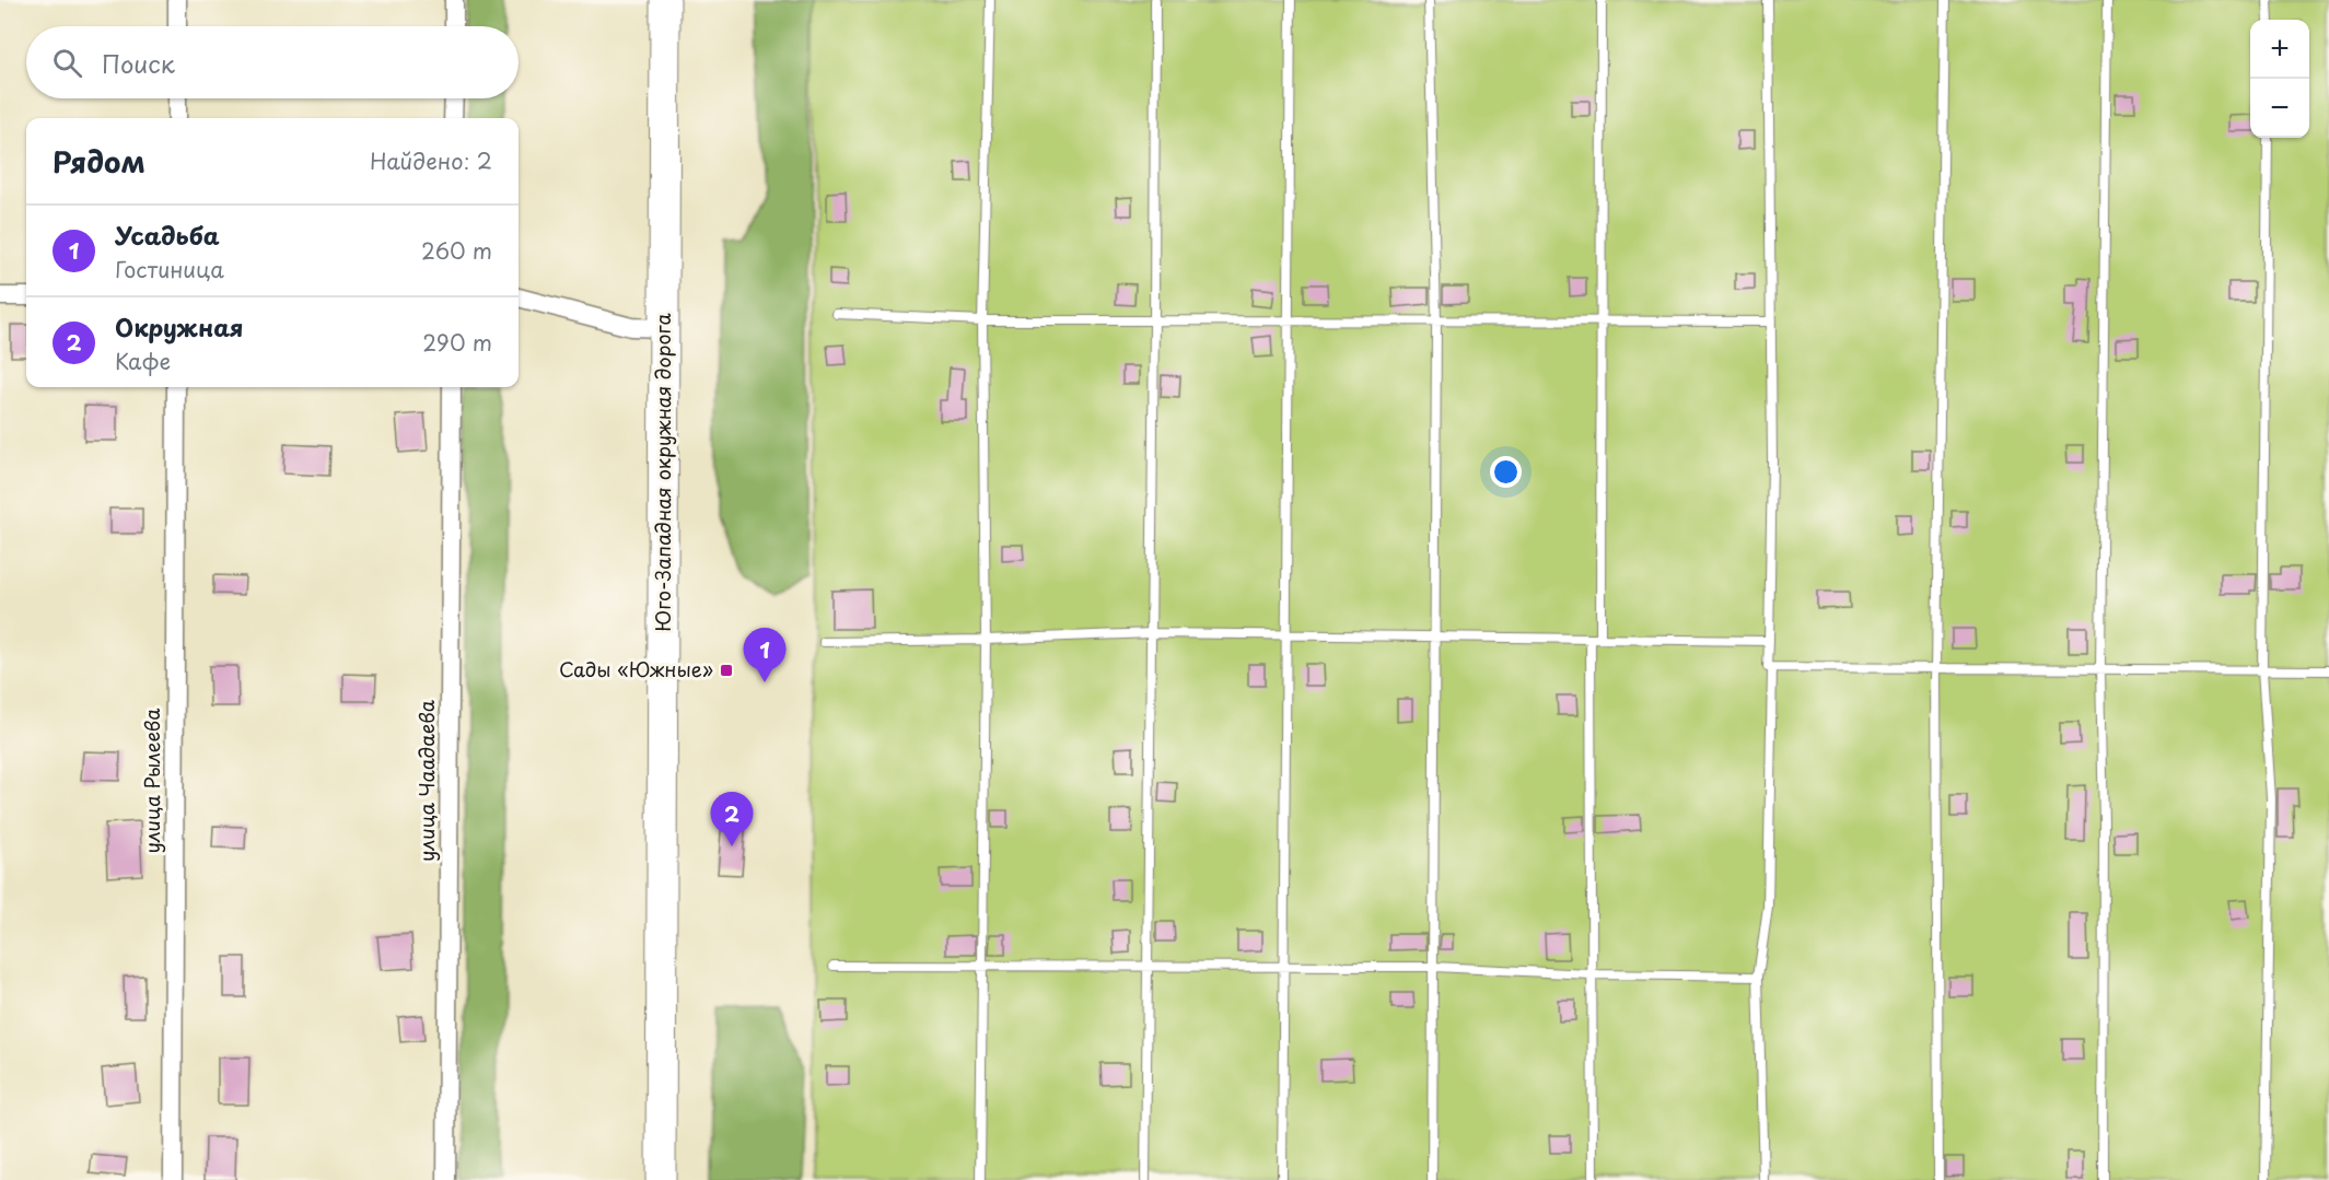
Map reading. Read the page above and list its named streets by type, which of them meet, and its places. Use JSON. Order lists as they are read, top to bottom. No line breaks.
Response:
{"streets":{"highway":["Юго-Западная окружная дорога"],"street":["улица Рылеева","улица Чаадаева"]},"places":{"transit":["Сады «Южные»"]},"page":{"map_buttons":["+","−"],"search":"Поиск","heading":["Рядом","Найдено: 2"],"list":[{"mark":"1","name":"Усадьба","note":"Гостиница","value":"260 m"},{"mark":"2","name":"Окружная","note":"Кафе","value":"290 m"}],"pins":["1","2"]}}
